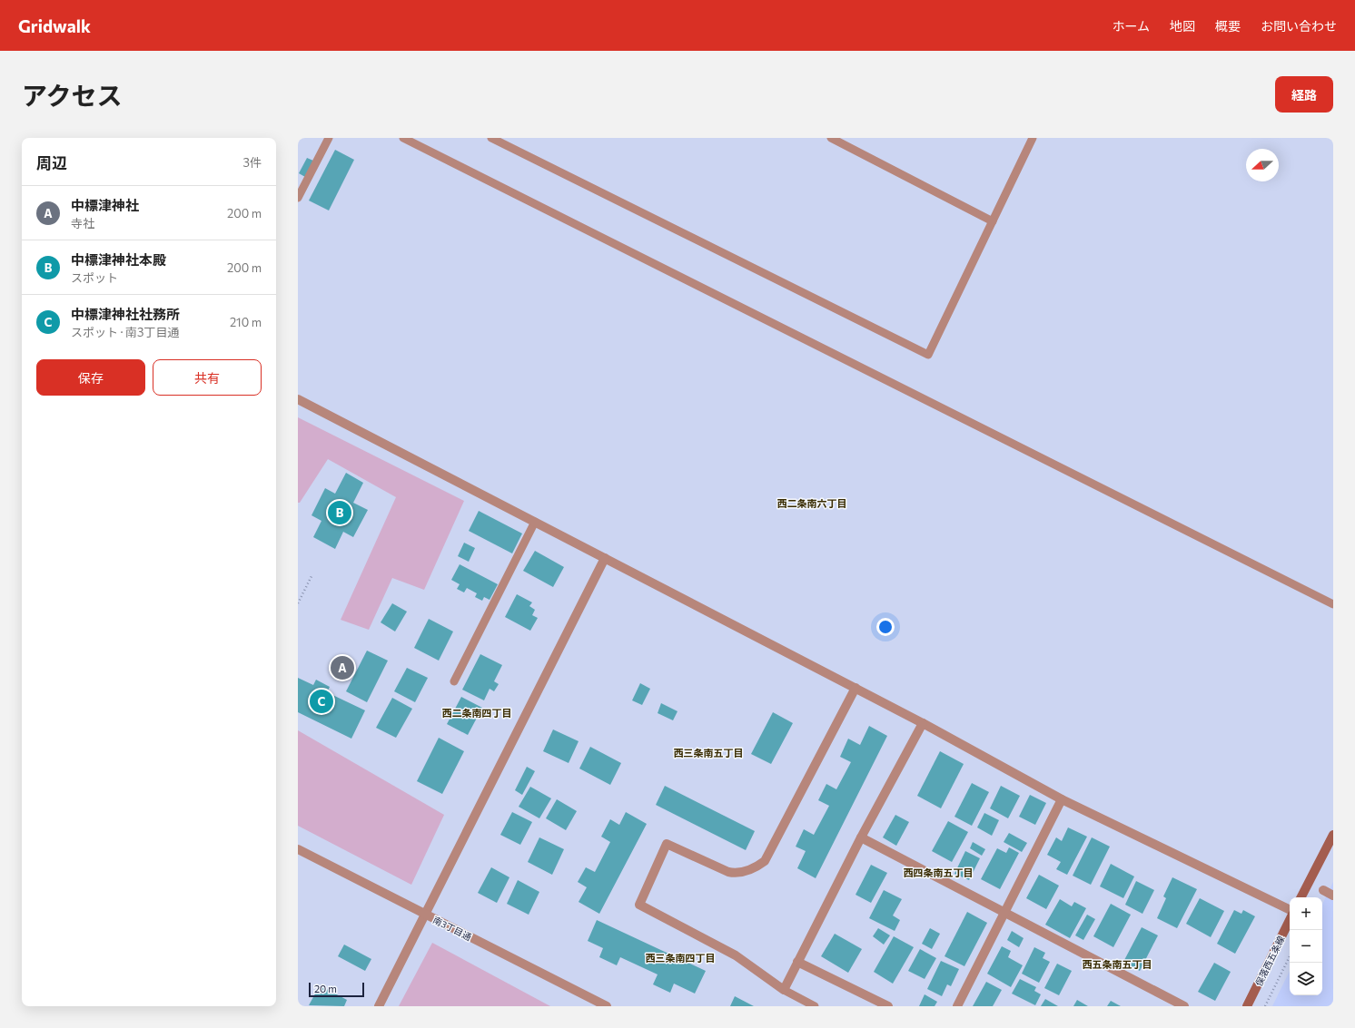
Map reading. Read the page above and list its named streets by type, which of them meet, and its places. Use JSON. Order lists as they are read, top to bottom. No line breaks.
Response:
{"streets":{"main road":["俣落西五条線"],"street":["南3丁目通"]},"districts":["西二条南六丁目","西二条南四丁目","西三条南五丁目","西四条南五丁目","西三条南四丁目","西五条南五丁目"],"scale_bar":"20 m","north":"left","page":{"header":"Gridwalk","nav":["ホーム","地図","概要","お問い合わせ"],"title":"アクセス","buttons":["経路",["保存","共有"]],"heading":["周辺","3件"],"list":[{"mark":"A","name":"中標津神社","note":"寺社","value":"200 m"},{"mark":"B","name":"中標津神社本殿","note":"スポット","value":"200 m"},{"mark":"C","name":"中標津神社社務所","note":"スポット · 南3丁目通","value":"210 m"}],"pins":["B","A","C"],"map_buttons":["+","−"],"scale":"20 m"}}
